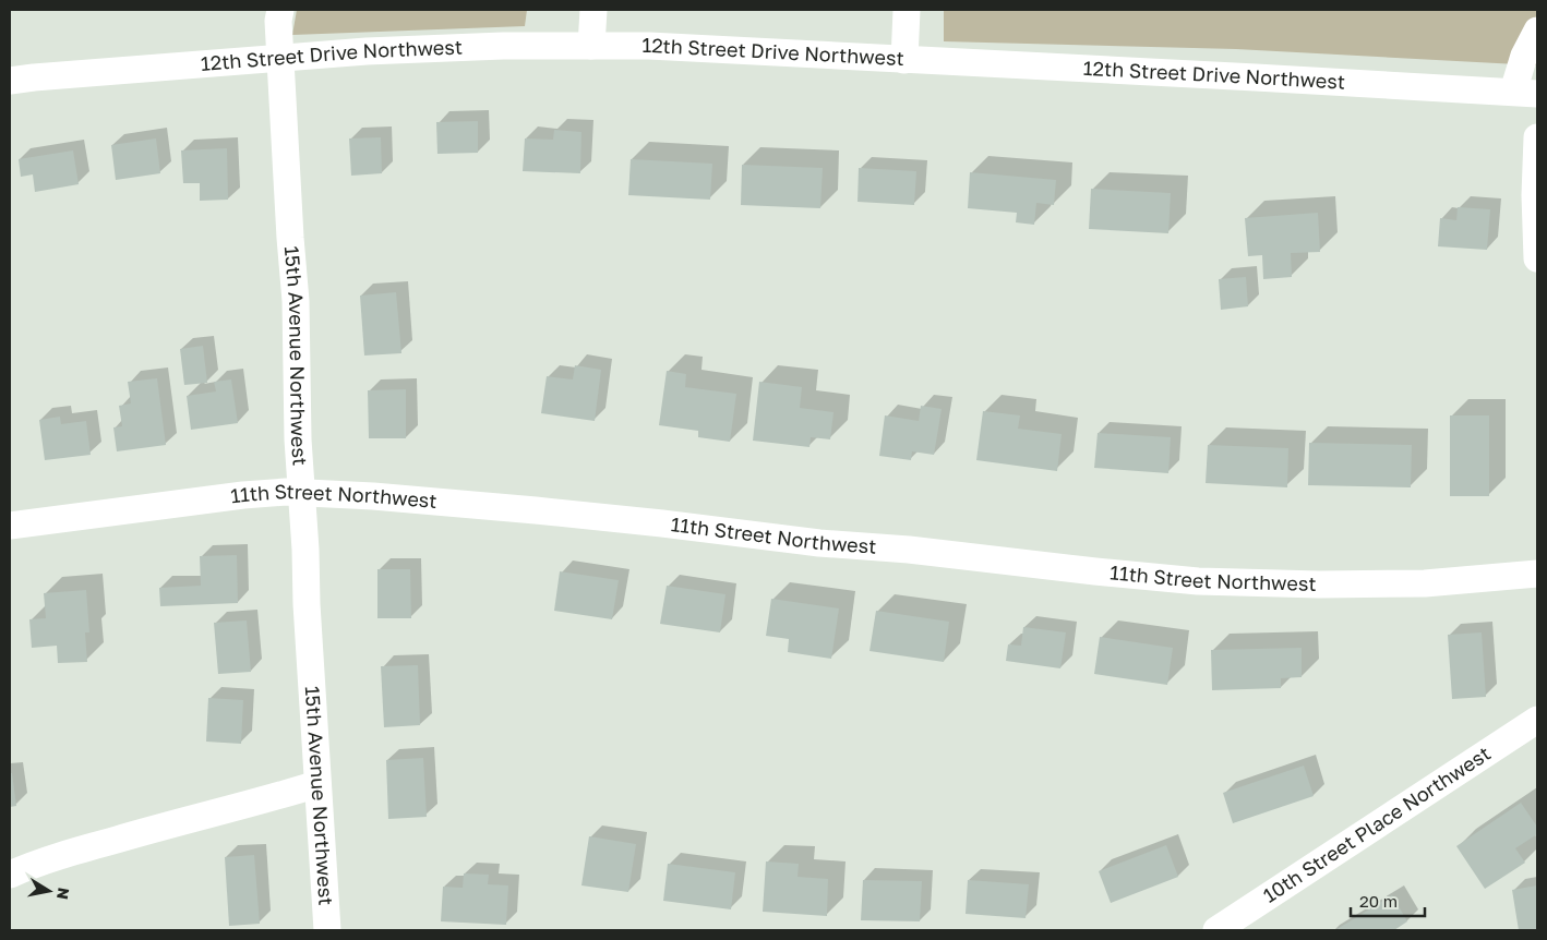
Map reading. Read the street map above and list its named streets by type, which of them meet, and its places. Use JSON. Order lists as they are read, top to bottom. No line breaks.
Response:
{"streets":{"street":["12th Street Drive Northwest","15th Avenue Northwest","11th Street Northwest","10th Street Place Northwest"]},"crossings":[["12th Street Drive Northwest","15th Avenue Northwest"],["15th Avenue Northwest","11th Street Northwest"]],"scale_bar":"20 m","north":"right"}
